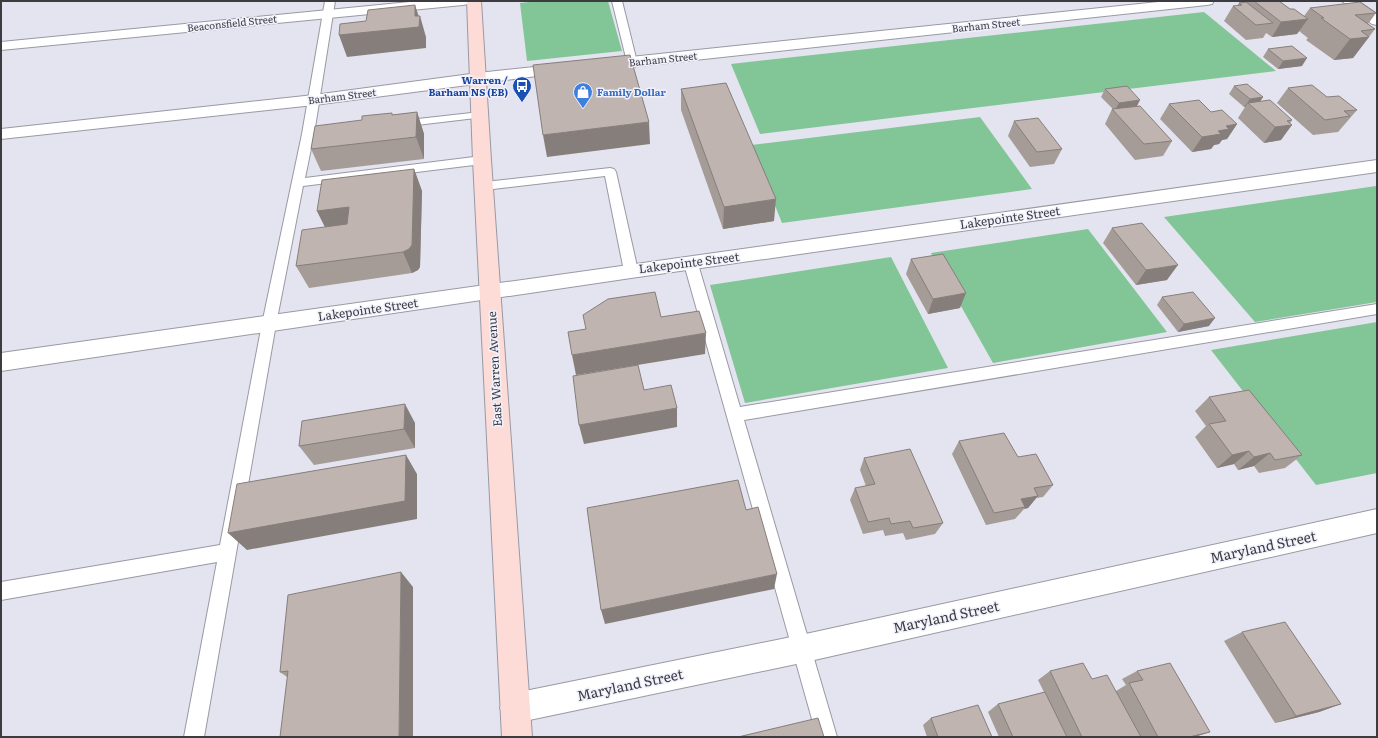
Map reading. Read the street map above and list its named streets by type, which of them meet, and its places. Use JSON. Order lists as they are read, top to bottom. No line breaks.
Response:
{"streets":{"main road":["East Warren Avenue"],"street":["Beaconsfield Street","Barham Street","Lakepointe Street","Maryland Street"]},"crossings":[["Barham Street","East Warren Avenue"],["Lakepointe Street","East Warren Avenue"],["East Warren Avenue","Maryland Street"]],"places":{"bus stop":["Warren / Barham NS (EB)"],"shop":["Family Dollar"]}}
